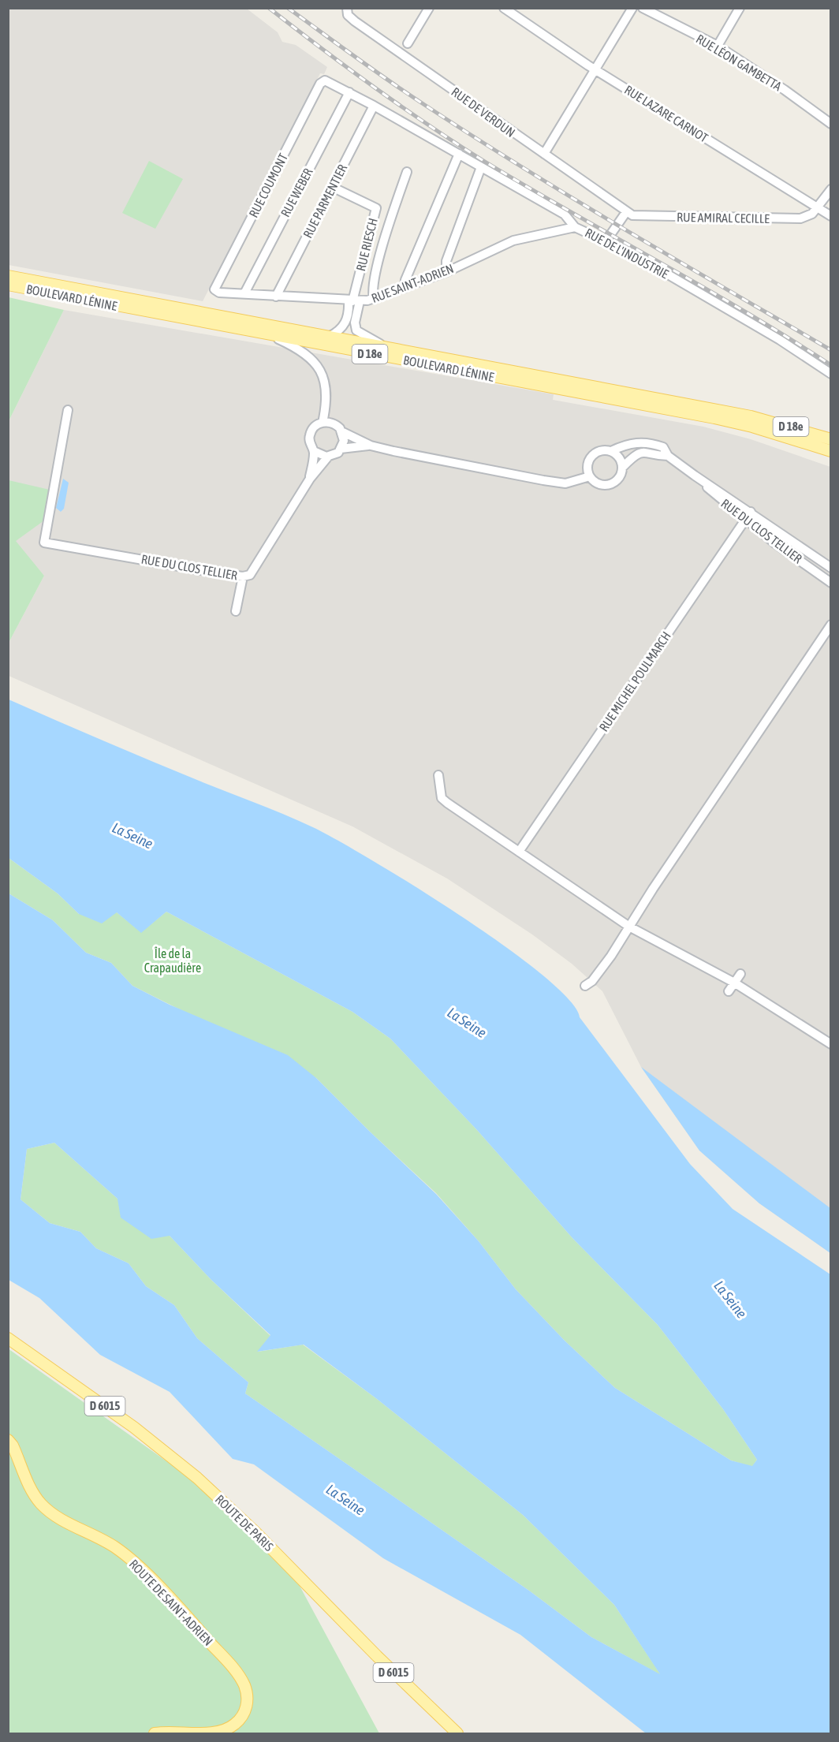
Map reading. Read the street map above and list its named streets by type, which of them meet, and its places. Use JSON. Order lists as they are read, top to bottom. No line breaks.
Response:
{"streets":{"main road":["BOULEVARD LÉNINE","D 18e","D 6015","ROUTE DE PARIS","ROUTE DE SAINT-ADRIEN"],"street":["RUE LÉON GAMBETTA","RUE DE VERDUN","RUE LAZARE CARNOT","RUE COUMONT","RUE WEBER","RUE PARMENTIER","RUE AMIRAL CECILLE","RUE RIESCH","RUE DE L'INDUSTRIE","RUE SAINT-ADRIEN","RUE DU CLOS TELLIER","RUE MICHEL POULMARCH"]},"crossings":[["RUE DE VERDUN","RUE AMIRAL CECILLE"],["RUE LAZARE CARNOT","RUE AMIRAL CECILLE"],["RUE COUMONT","RUE DE L'INDUSTRIE"],["RUE COUMONT","RUE SAINT-ADRIEN"],["RUE WEBER","RUE DE L'INDUSTRIE"],["RUE WEBER","RUE SAINT-ADRIEN"],["RUE PARMENTIER","RUE RIESCH"],["RUE PARMENTIER","RUE DE L'INDUSTRIE"],["RUE PARMENTIER","RUE SAINT-ADRIEN"],["RUE RIESCH","RUE SAINT-ADRIEN"],["RUE DE L'INDUSTRIE","RUE SAINT-ADRIEN"],["RUE DU CLOS TELLIER","RUE MICHEL POULMARCH"]],"water":["La Seine"],"parks":["Île de la Crapaudière"]}
